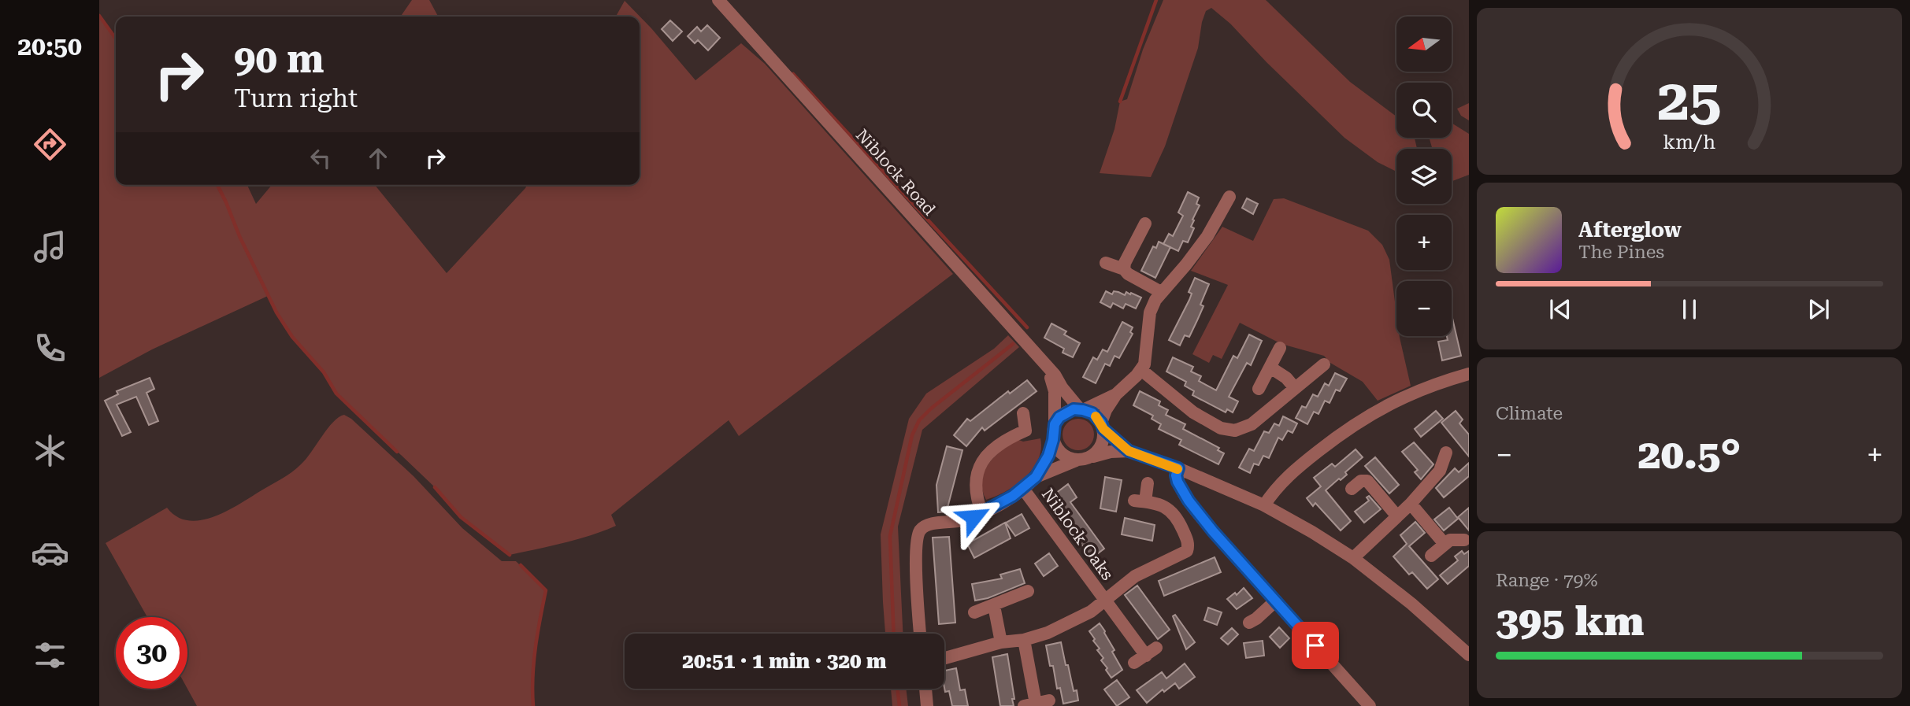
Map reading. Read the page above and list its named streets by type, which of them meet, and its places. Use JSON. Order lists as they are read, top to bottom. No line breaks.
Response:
{"streets":{"street":["Niblock Road","Niblock Oaks"]},"crossings":[["Niblock Road","Niblock Oaks"]],"north":"left","page":{"tabs":"20:50","map_buttons":["+","−"],"turn":["90 m","Turn right"],"song":["Afterglow","The Pines"],"tile":["Climate",["Range · 79%","395 km"]],"heat":["−","20.5°","+"],"limit":"30","trip":"20:51 · 1 min · 320 m","gauge":["25","km/h"]}}
